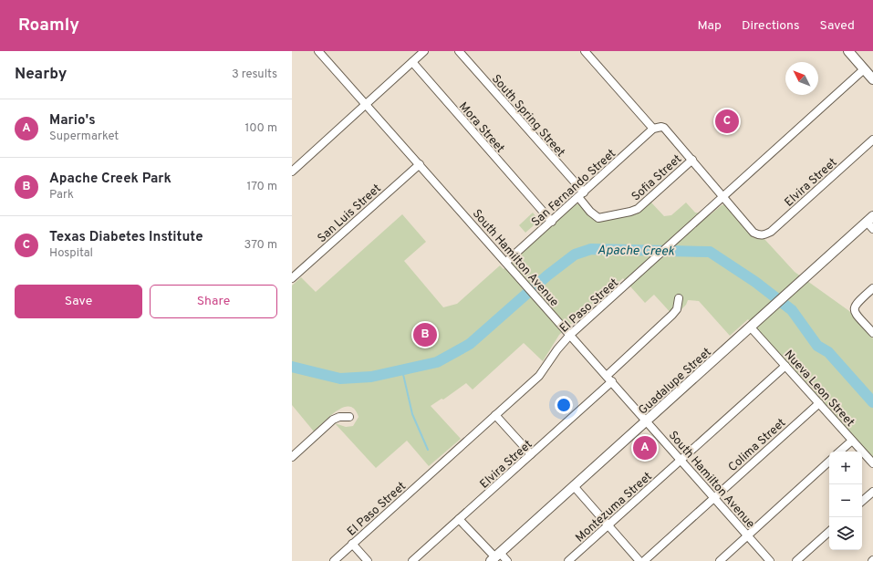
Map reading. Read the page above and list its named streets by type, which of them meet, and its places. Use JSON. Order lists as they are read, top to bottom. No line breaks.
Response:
{"streets":{"main road":["Guadalupe Street"],"street":["South Spring Street","Mora Street","Sofia Street","Elvira Street","San Fernando Street","San Luis Street","South Hamilton Avenue","El Paso Street","Nueva Leon Street","Colima Street","Montezuma Street"]},"crossings":[["South Spring Street","Sofia Street"],["South Spring Street","San Fernando Street"],["Mora Street","San Fernando Street"],["Sofia Street","San Fernando Street"],["Elvira Street","South Hamilton Avenue"],["Elvira Street","El Paso Street"],["San Fernando Street","South Hamilton Avenue"],["San Luis Street","South Hamilton Avenue"],["South Hamilton Avenue","El Paso Street"],["South Hamilton Avenue","Guadalupe Street"],["South Hamilton Avenue","Colima Street"],["South Hamilton Avenue","Montezuma Street"],["Guadalupe Street","Nueva Leon Street"],["Nueva Leon Street","Colima Street"],["Nueva Leon Street","Montezuma Street"]],"water":["Apache Creek"],"north":"top left","page":{"header":"Roamly","nav":["Map","Directions","Saved"],"heading":["Nearby","3 results"],"list":[{"mark":"A","name":"Mario's","note":"Supermarket","value":"100 m"},{"mark":"B","name":"Apache Creek Park","note":"Park","value":"170 m"},{"mark":"C","name":"Texas Diabetes Institute","note":"Hospital","value":"370 m"}],"pins":["C","B","A"],"buttons":["Save","Share"],"map_buttons":["+","−"]}}
